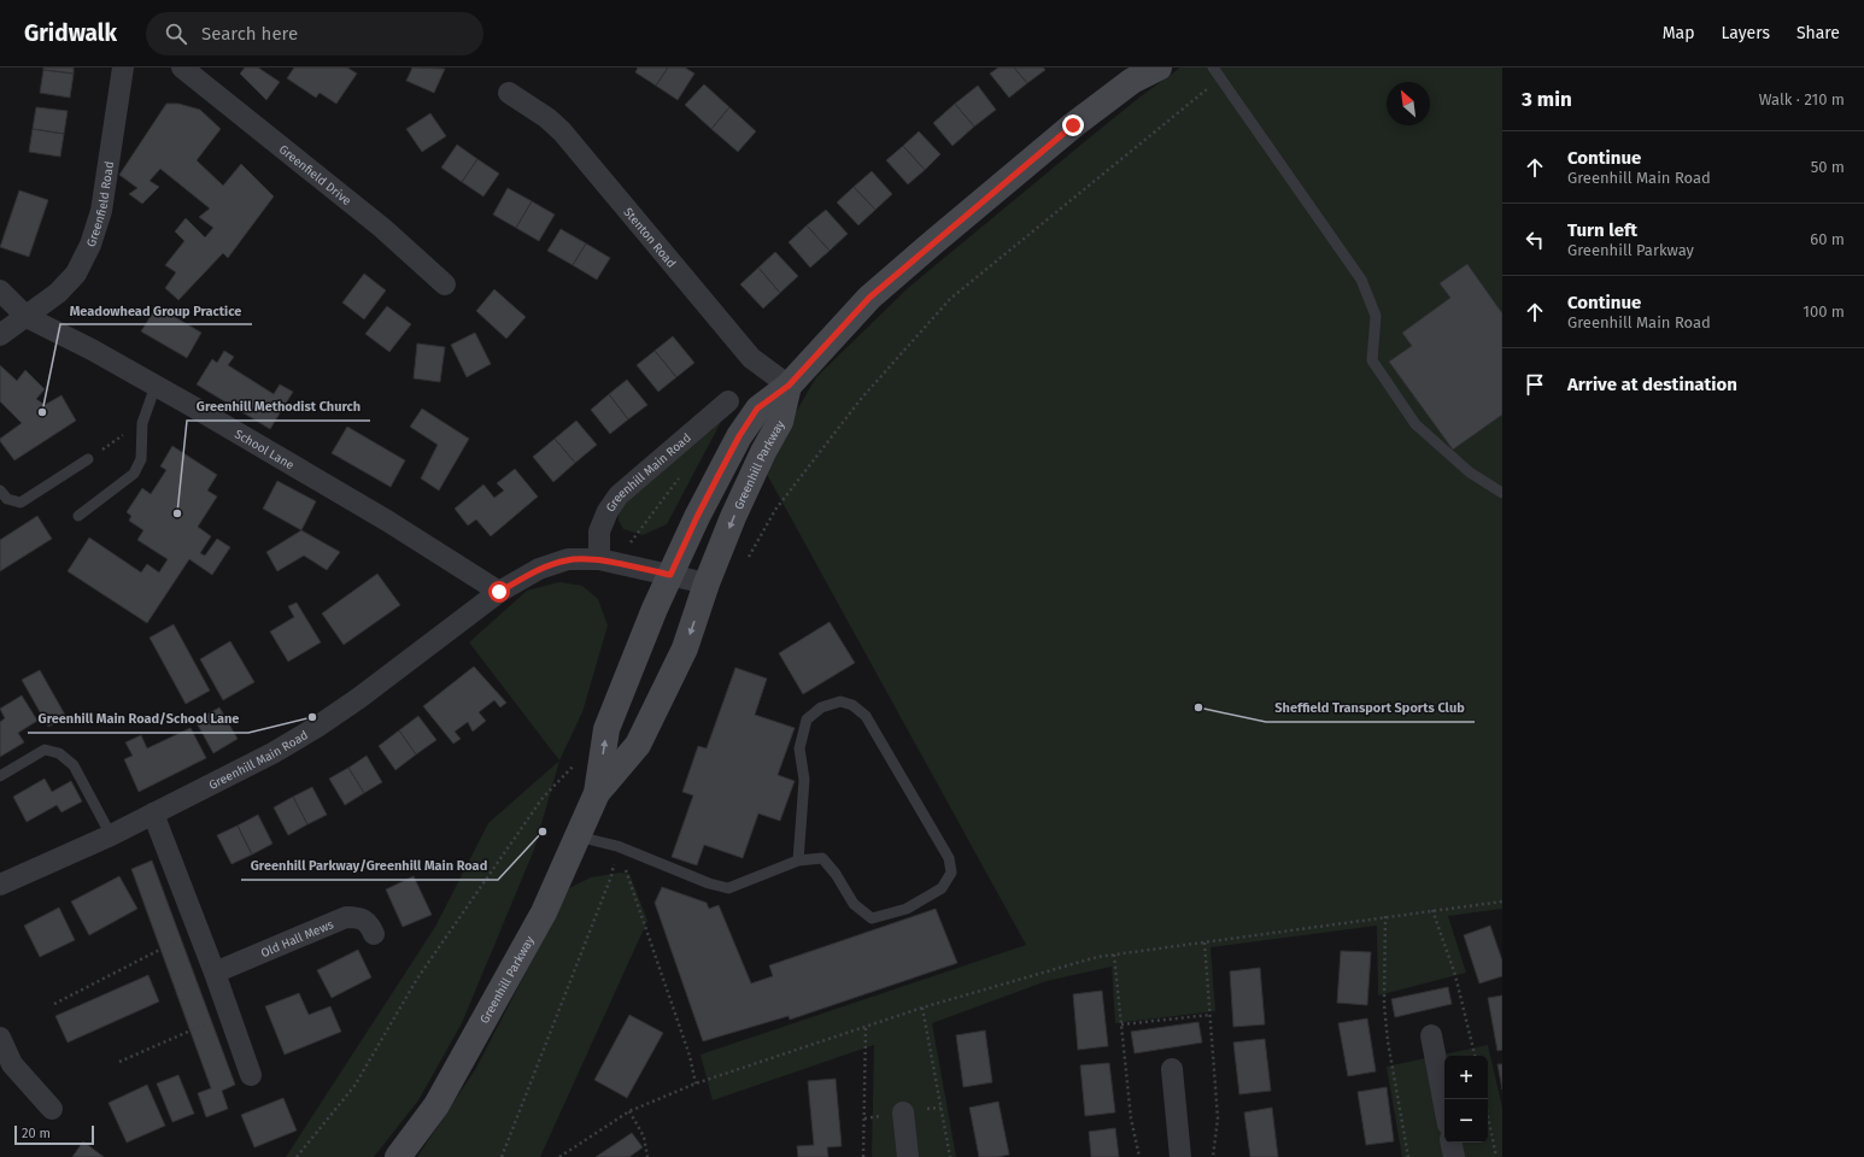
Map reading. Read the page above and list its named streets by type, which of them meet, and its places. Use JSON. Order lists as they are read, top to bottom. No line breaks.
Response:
{"streets":{"main road":["Greenhill Parkway"],"street":["Greenfield Drive","Greenfield Road","Stenton Road","School Lane","Greenhill Main Road","Old Hall Mews"]},"crossings":[["Greenfield Road","School Lane"],["Stenton Road","Greenhill Parkway"],["School Lane","Greenhill Main Road"],["Greenhill Parkway","Greenhill Main Road"]],"places":["Meadowhead Group Practice","Greenhill Methodist Church","Sheffield Transport Sports Club","Greenhill Main Road/School Lane","Greenhill Parkway/Greenhill Main Road"],"scale_bar":"20 m","north":"top left","page":{"header":"Gridwalk","search":"Search here","nav":["Map","Layers","Share"],"heading":["3 min","Walk · 210 m"],"list":[["Continue","Greenhill Main Road","50 m"],["Turn left","Greenhill Parkway","60 m"],["Continue","Greenhill Main Road","100 m"],"Arrive at destination"],"map_buttons":["+","−"],"scale":"20 m"}}
